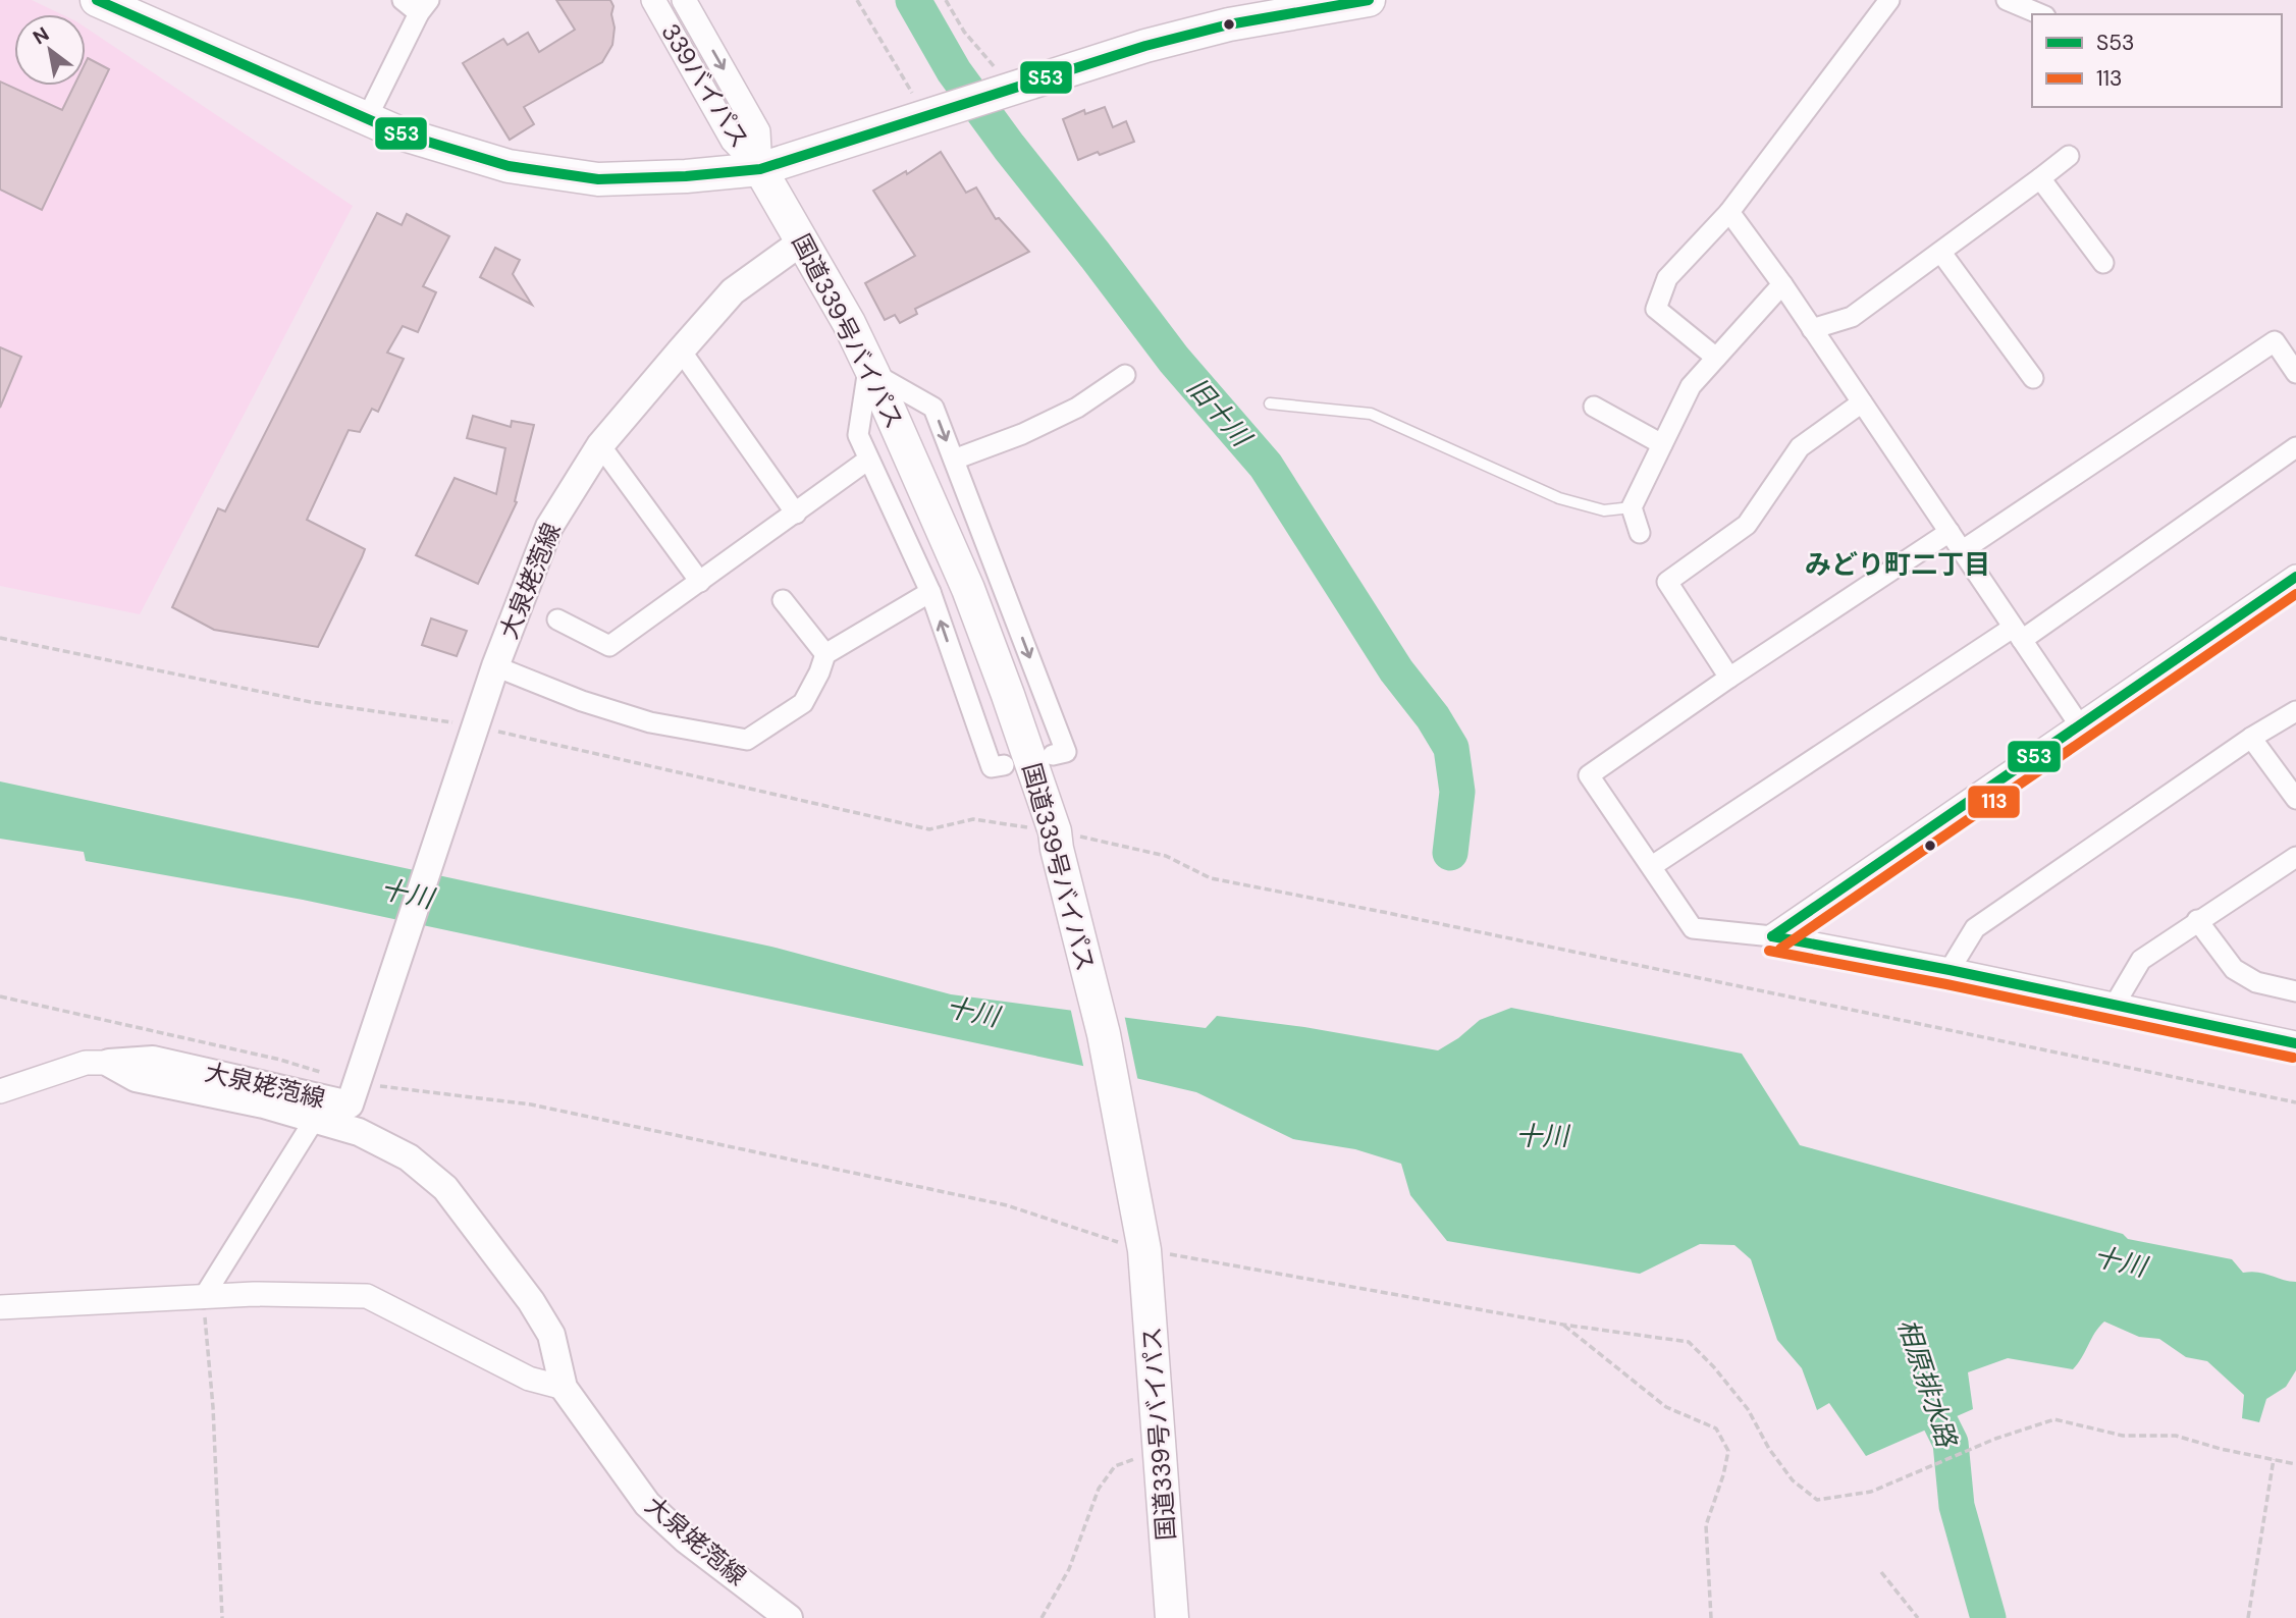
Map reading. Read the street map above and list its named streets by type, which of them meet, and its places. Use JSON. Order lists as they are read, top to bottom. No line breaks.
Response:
{"streets":{"highway":["国道339号バイパス"],"main road":["大泉姥萢線"],"street":["339バイパス"]},"crossings":[["339バイパス","国道339号バイパス"],["国道339号バイパス","大泉姥萢線"]],"districts":["みどり町二丁目"],"water":["旧十川","十川","相原排水路"],"lines":["transit line S53","transit line 113"],"legend":["S53","113"],"north":"top left"}
